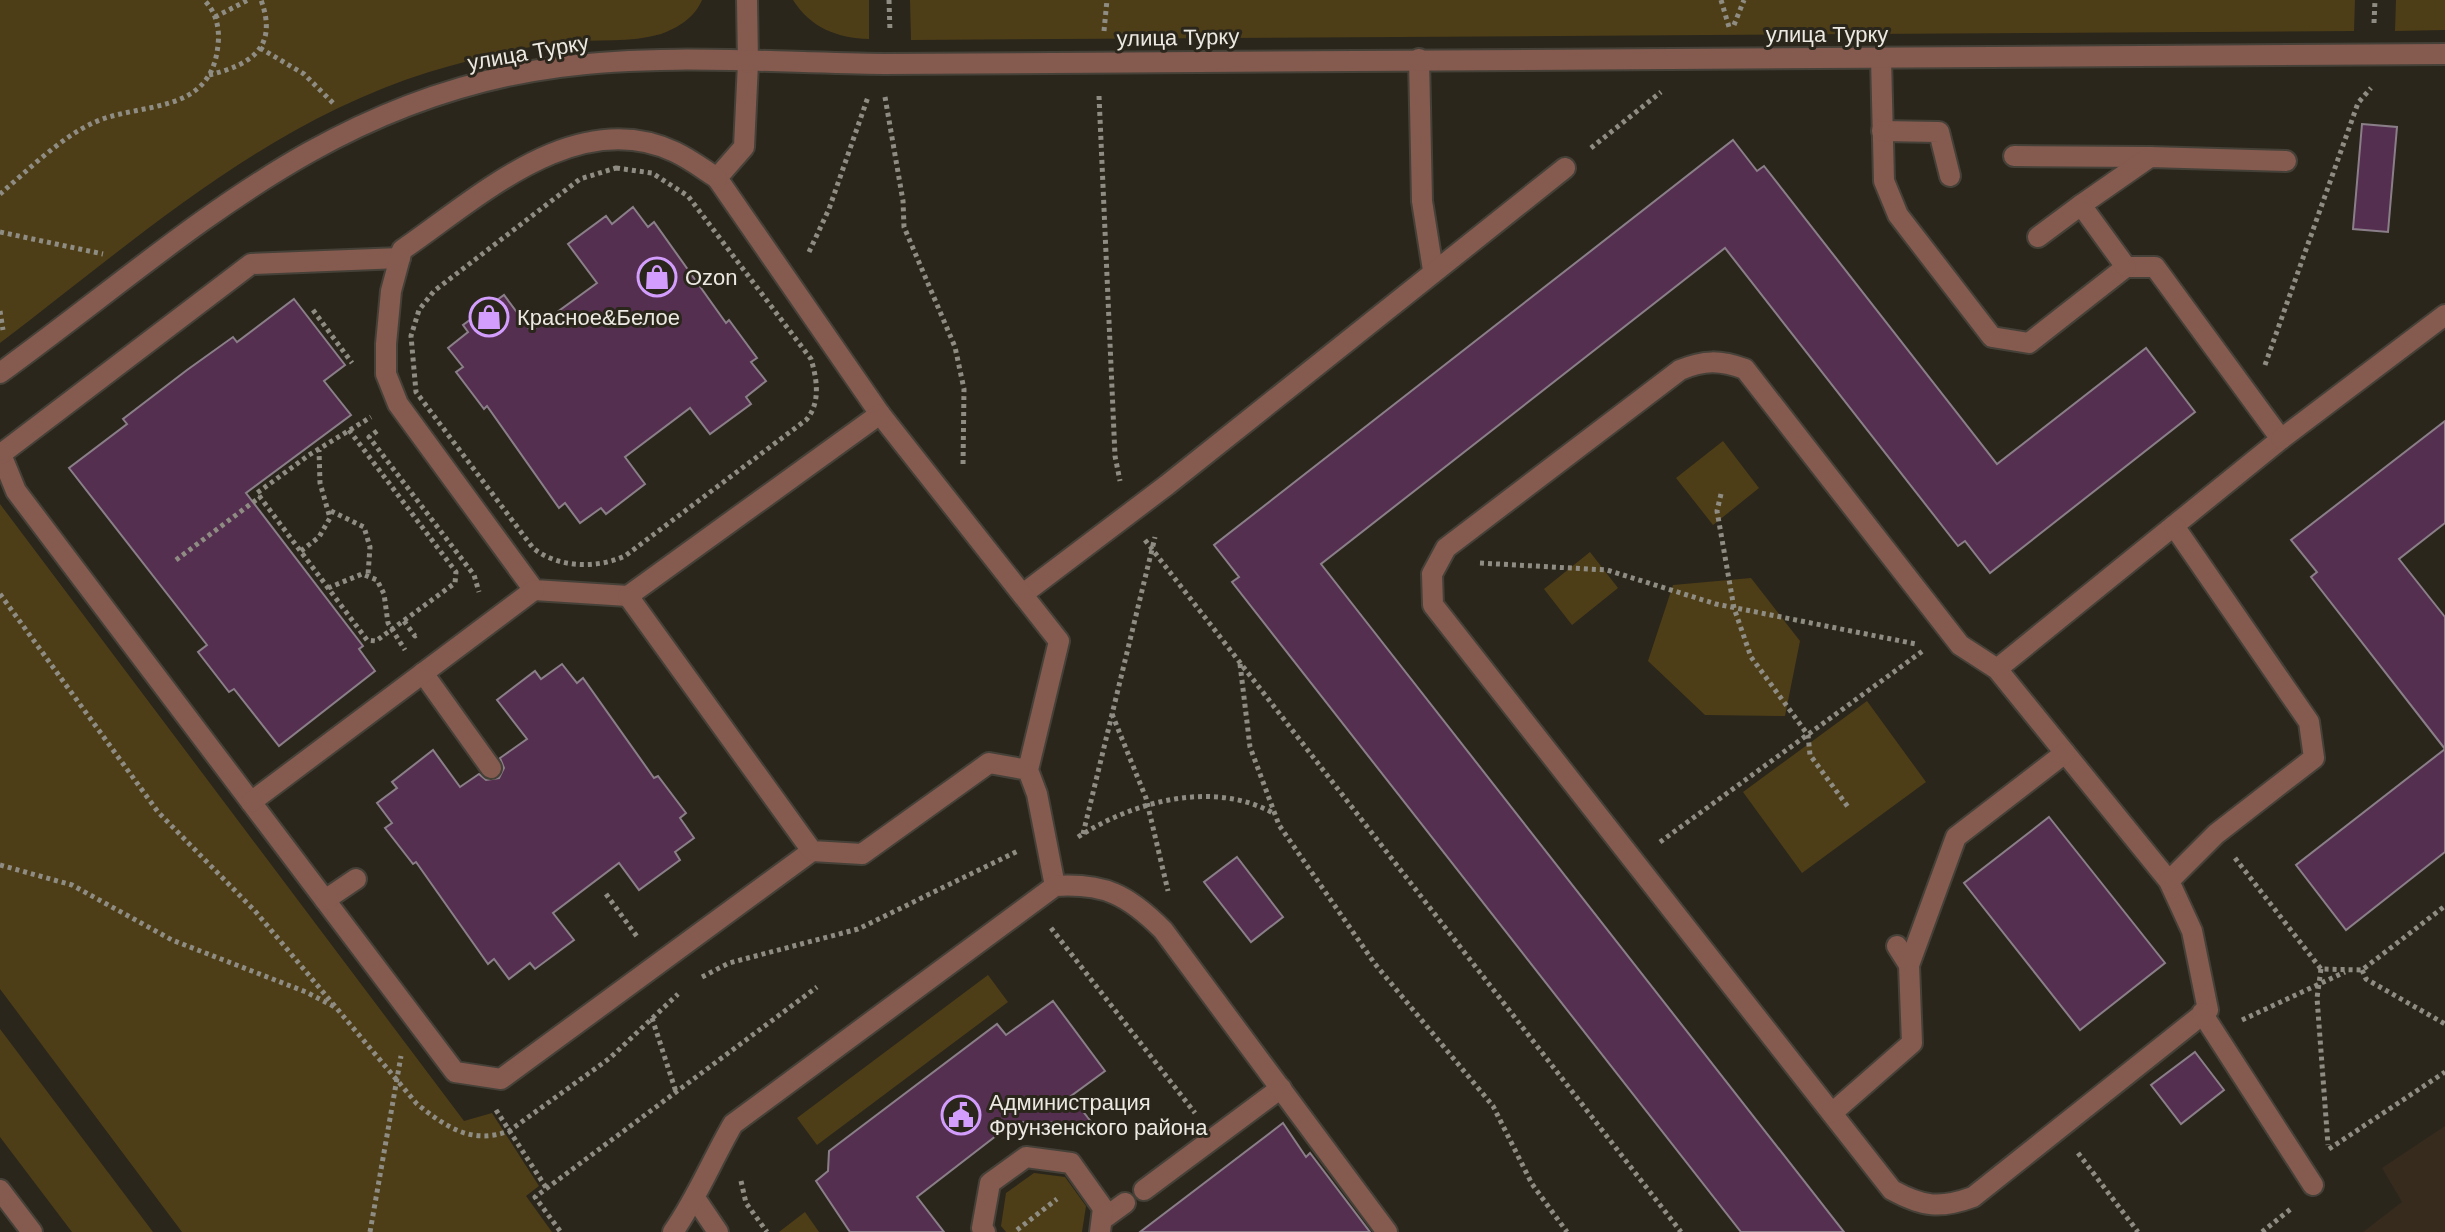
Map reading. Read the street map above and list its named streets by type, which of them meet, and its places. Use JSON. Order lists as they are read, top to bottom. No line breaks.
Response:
{"streets":{"street":["улица Турку"]},"places":{"shop":["Ozon","Красное&Белое"],"public building":["Администрация Фрунзенского района"]}}
